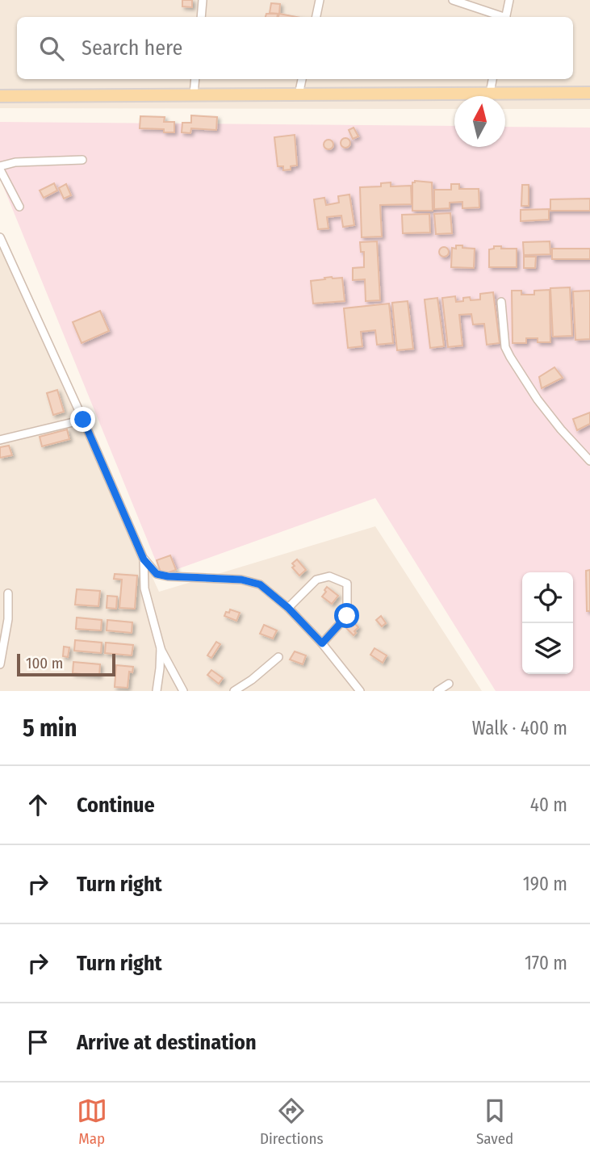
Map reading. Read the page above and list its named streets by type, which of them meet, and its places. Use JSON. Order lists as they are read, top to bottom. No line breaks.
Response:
{"scale_bar":"100 m","north":"top","page":{"search":"Search here","scale":"100 m","heading":["5 min","Walk · 400 m"],"list":[["Continue","40 m"],["Turn right","190 m"],["Turn right","170 m"],"Arrive at destination"],"nav":["Map","Directions","Saved"]}}
